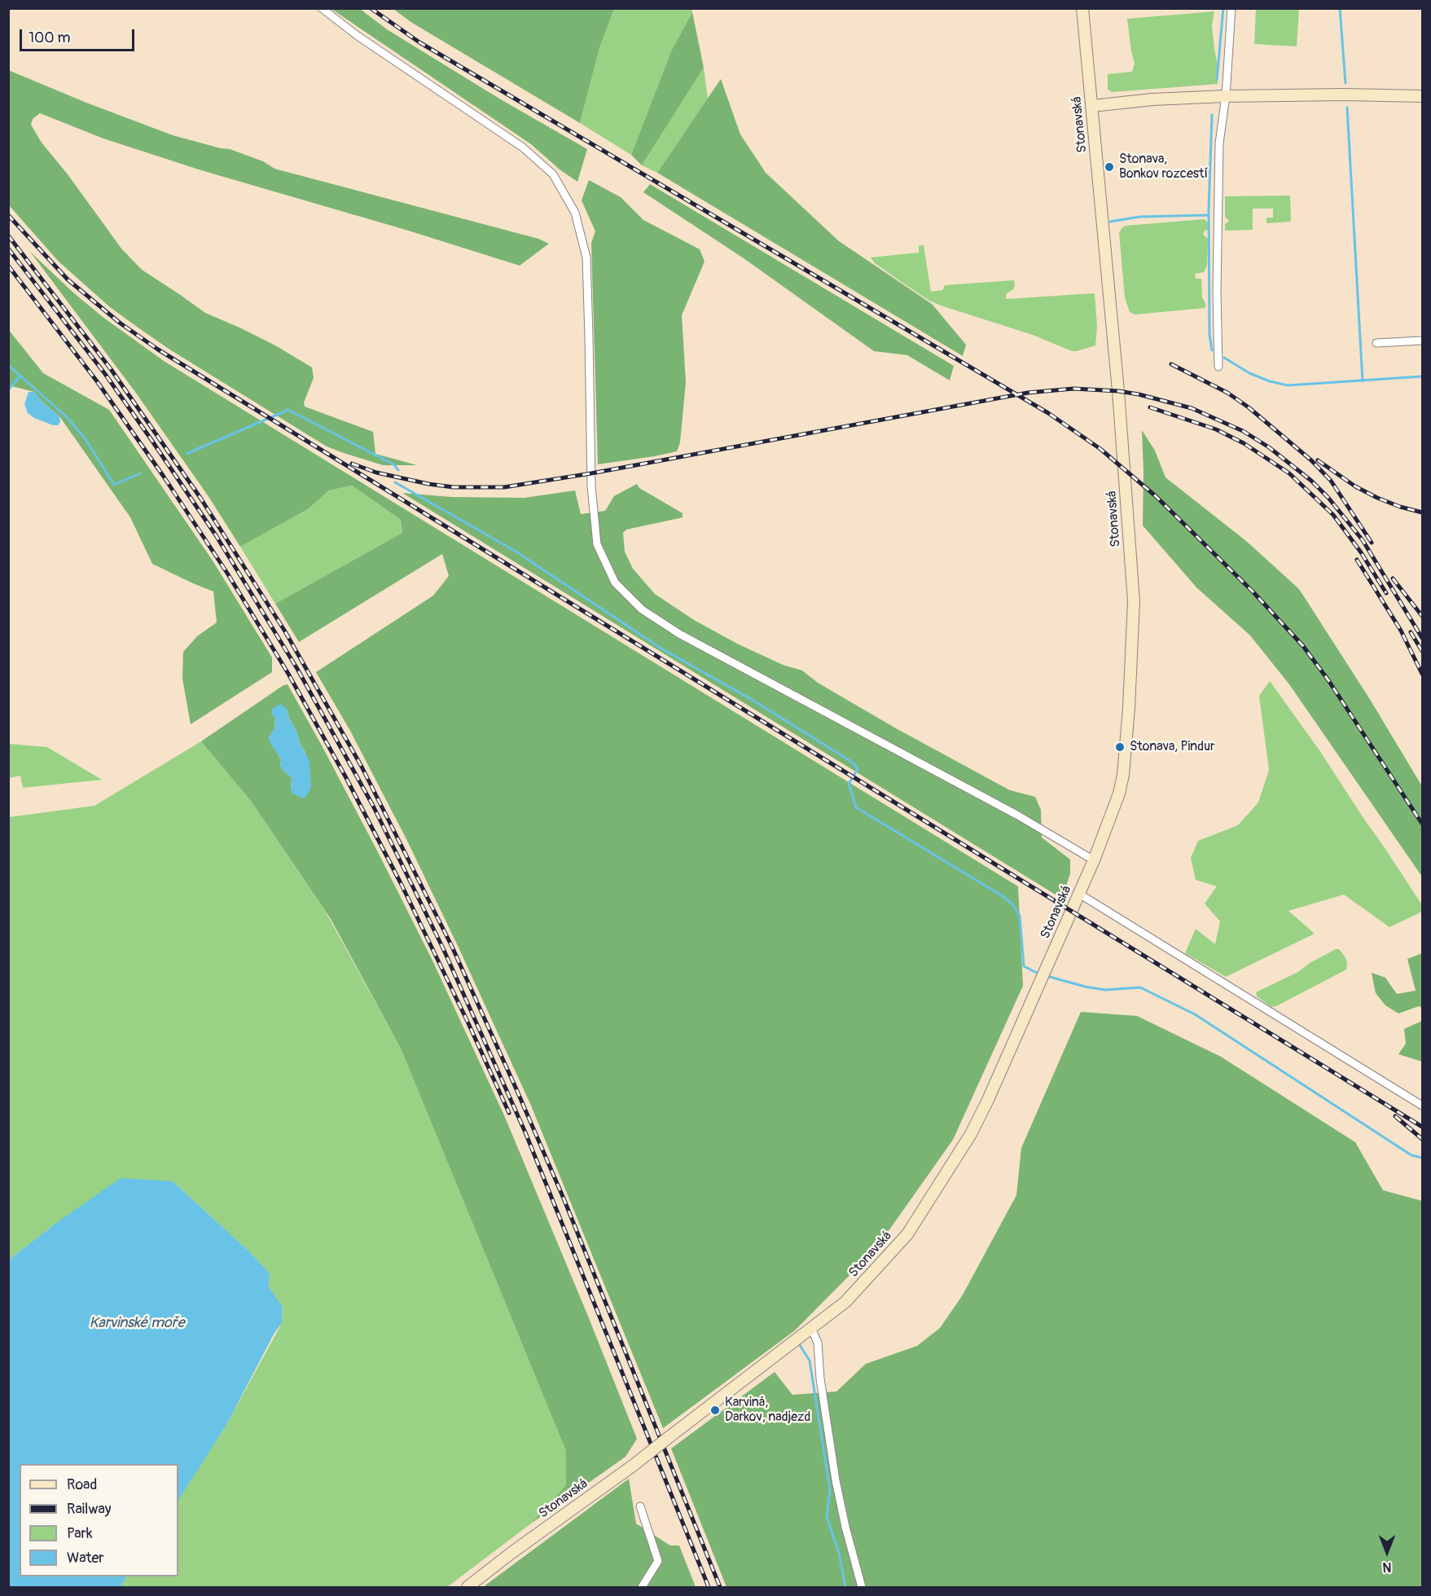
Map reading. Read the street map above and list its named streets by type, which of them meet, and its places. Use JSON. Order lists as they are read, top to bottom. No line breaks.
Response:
{"streets":{"street":["Stonavská"]},"water":["Karvinské moře"],"places":["Stonava, Bonkov rozcestí","Stonava, Pindur","Karviná, Darkov, nadjezd"],"legend":["Road","Railway","Park","Water"],"scale_bar":"100 m","north":"bottom"}
